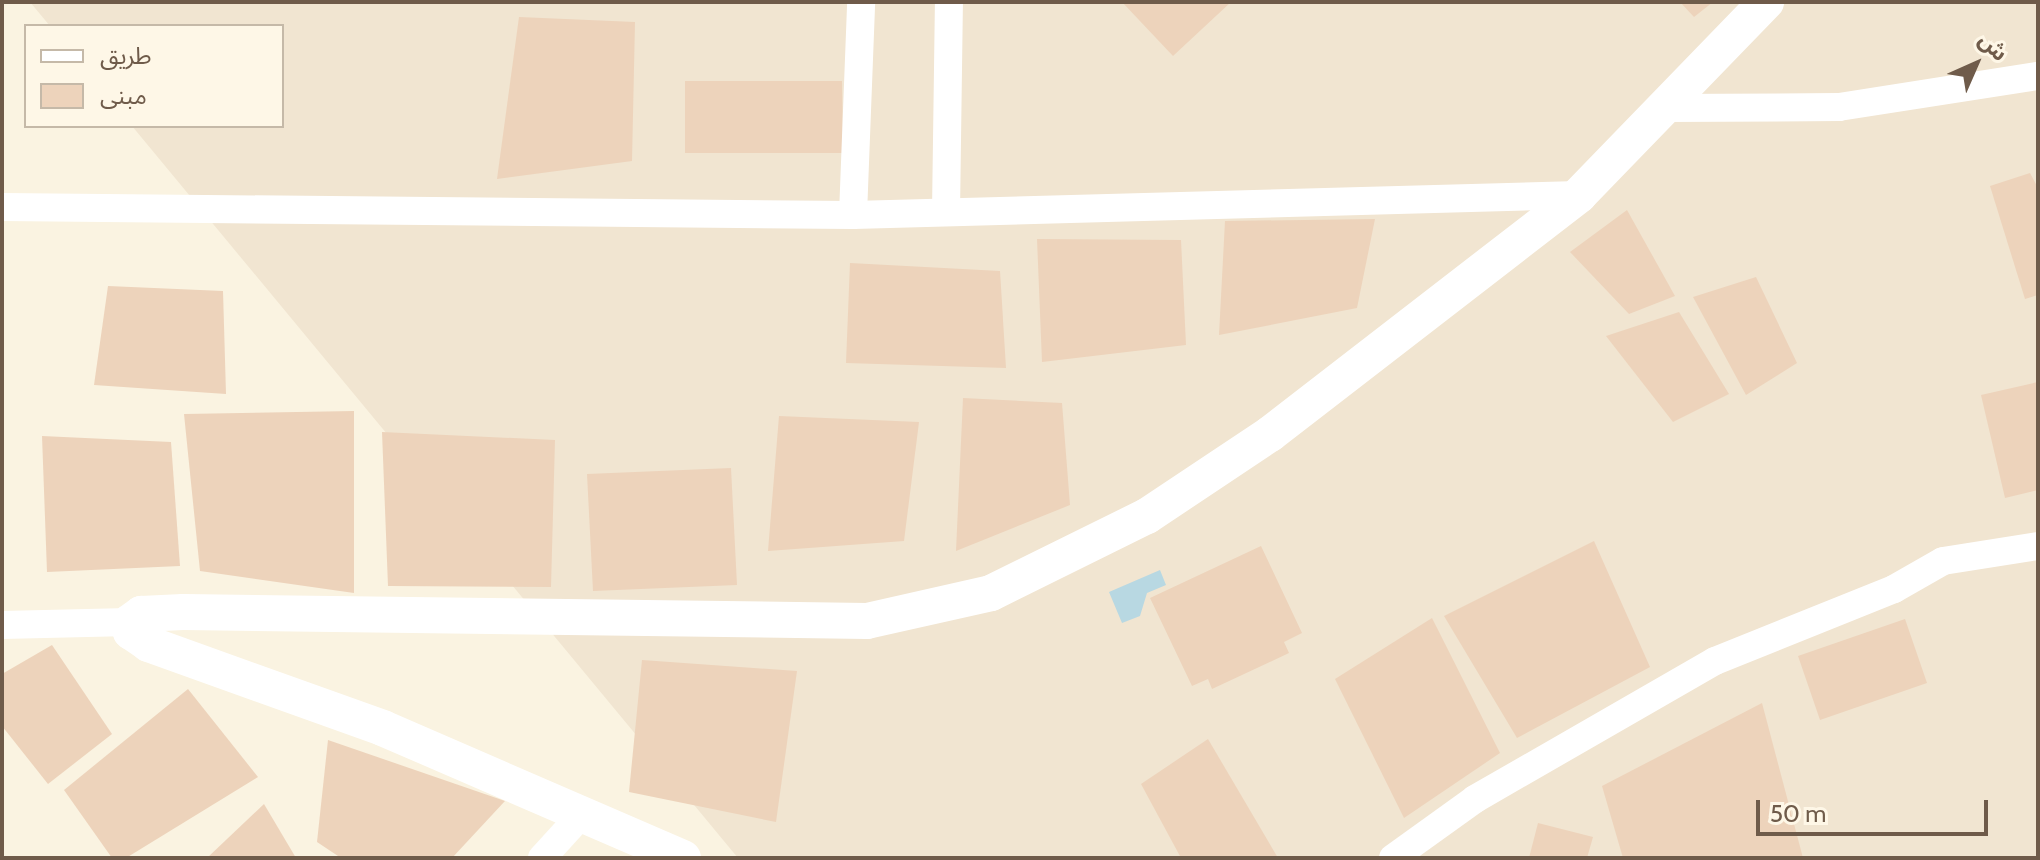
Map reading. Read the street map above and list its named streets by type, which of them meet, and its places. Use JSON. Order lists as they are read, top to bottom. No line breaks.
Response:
{"legend":["طريق","مبنى"],"scale_bar":"50 m","north":"top right"}
